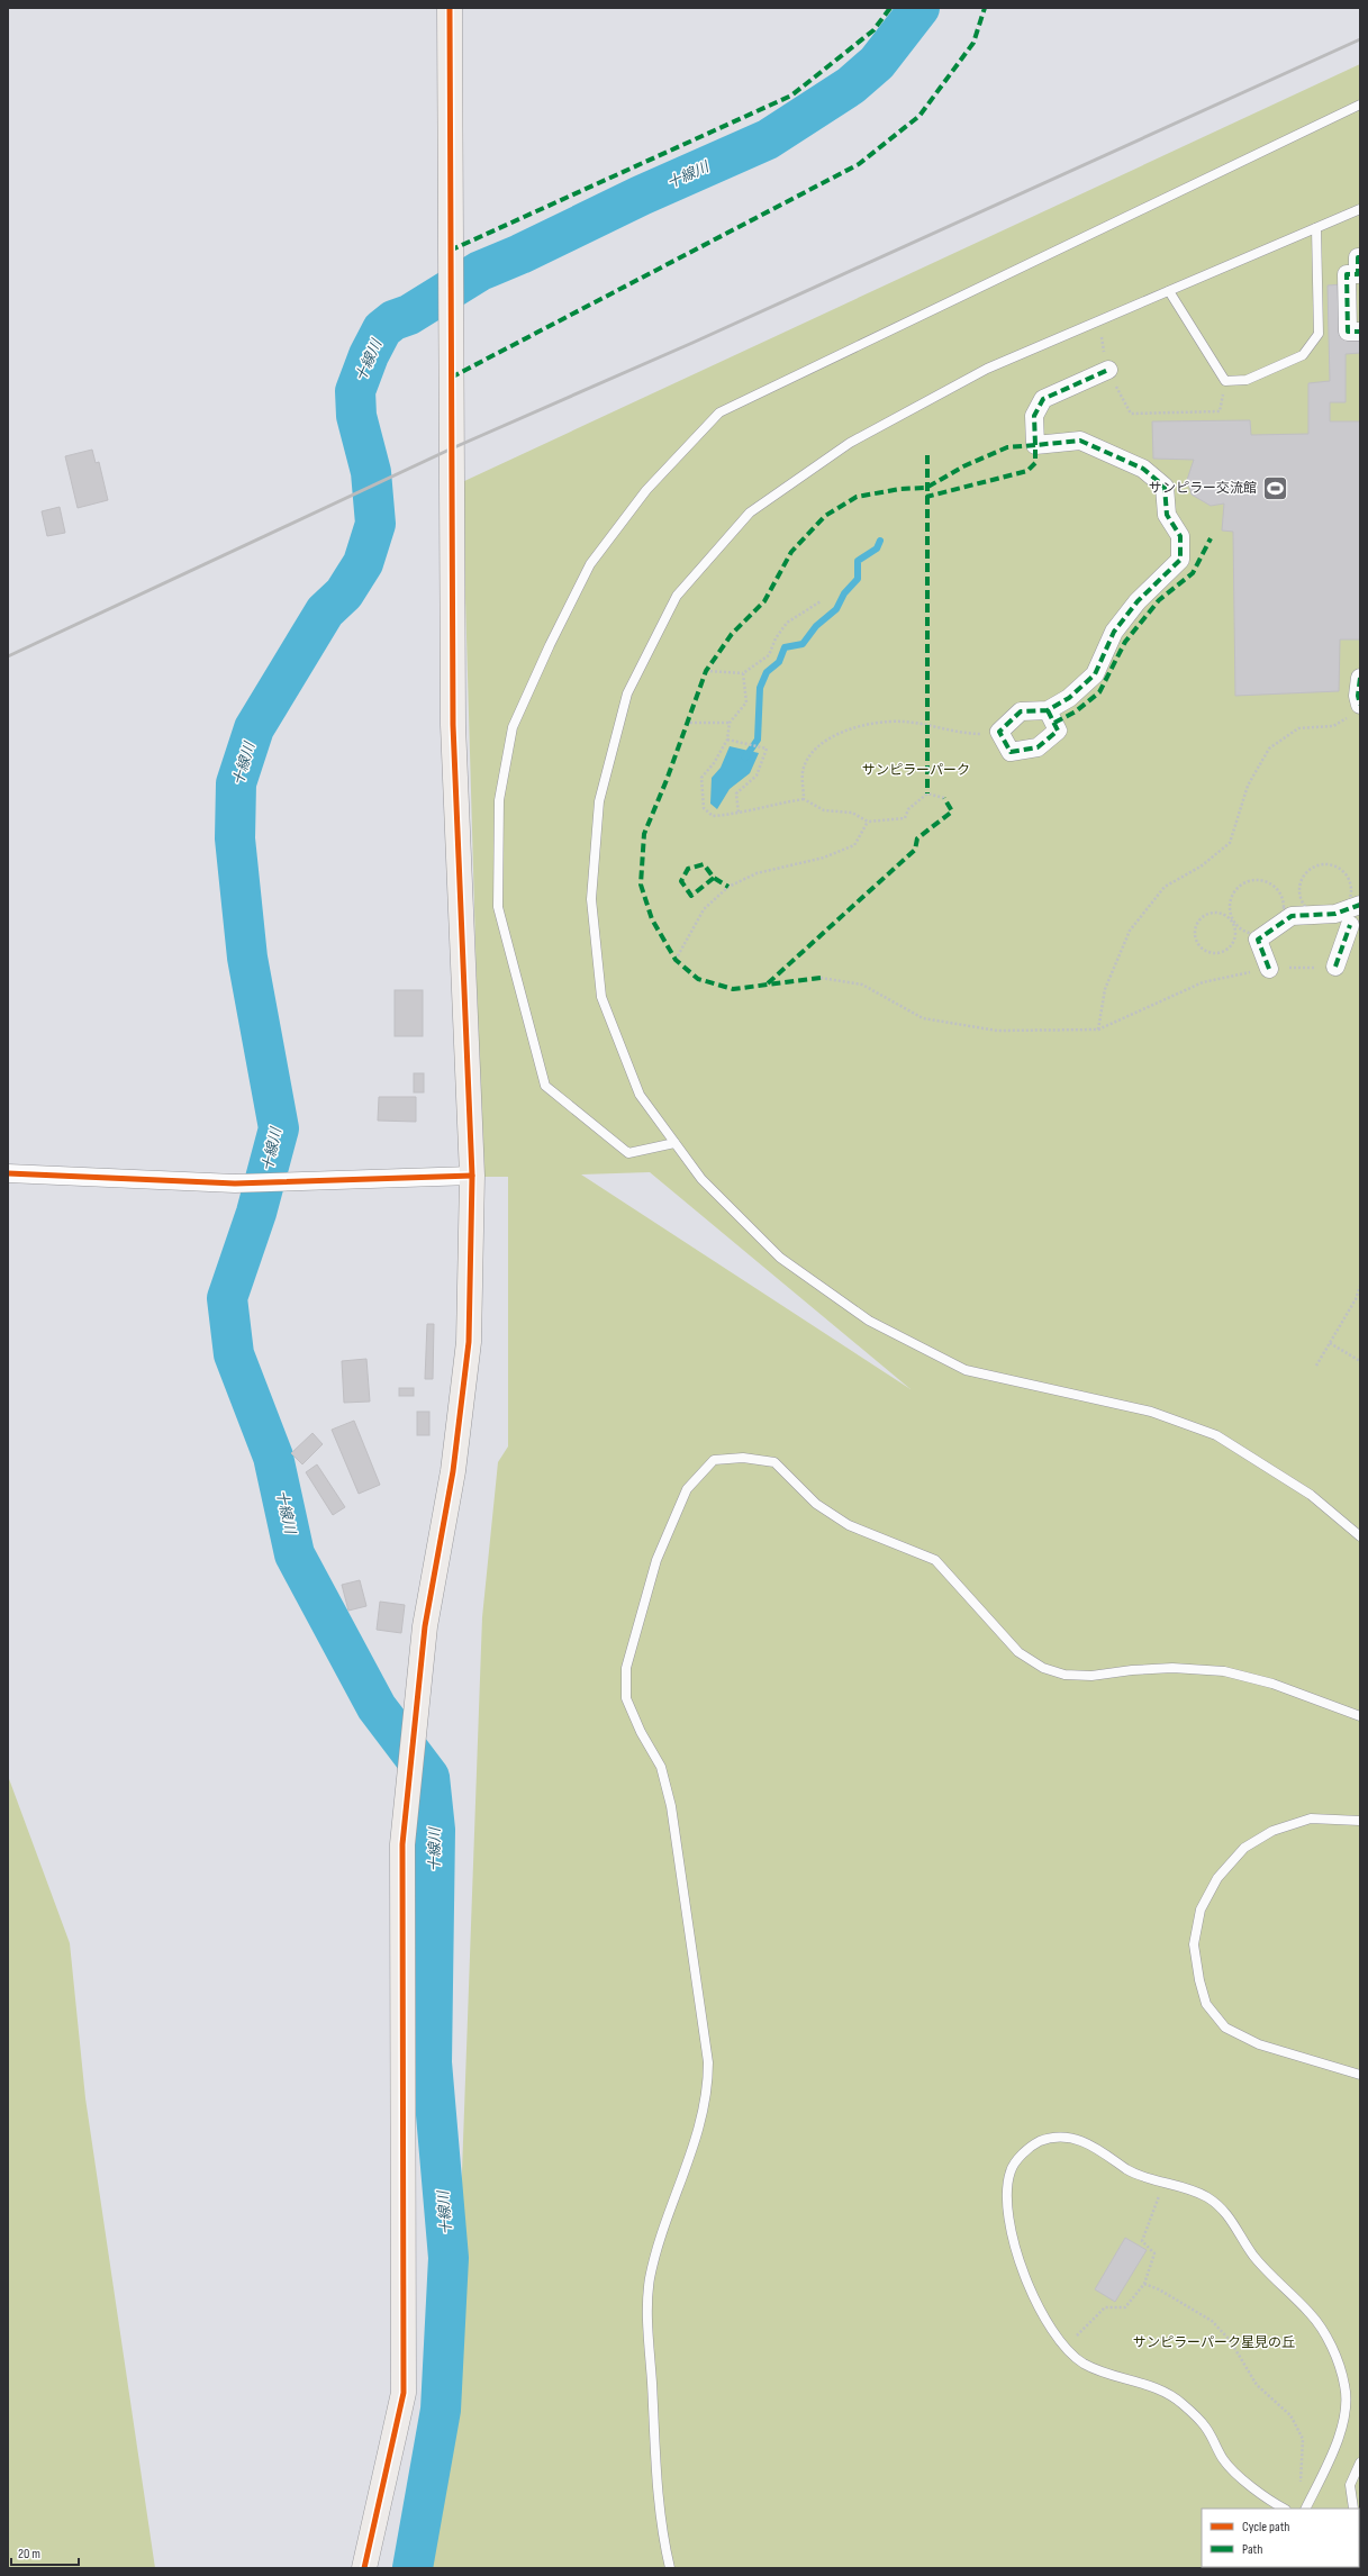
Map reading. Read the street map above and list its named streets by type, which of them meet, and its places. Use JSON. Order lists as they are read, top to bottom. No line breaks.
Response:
{"water":["十線川"],"parks":["サンピラーパーク","サンピラーパーク星見の丘"],"places":{"sports":["サンピラー交流館"]},"legend":["Cycle path","Path"],"scale_bar":"20 m"}
